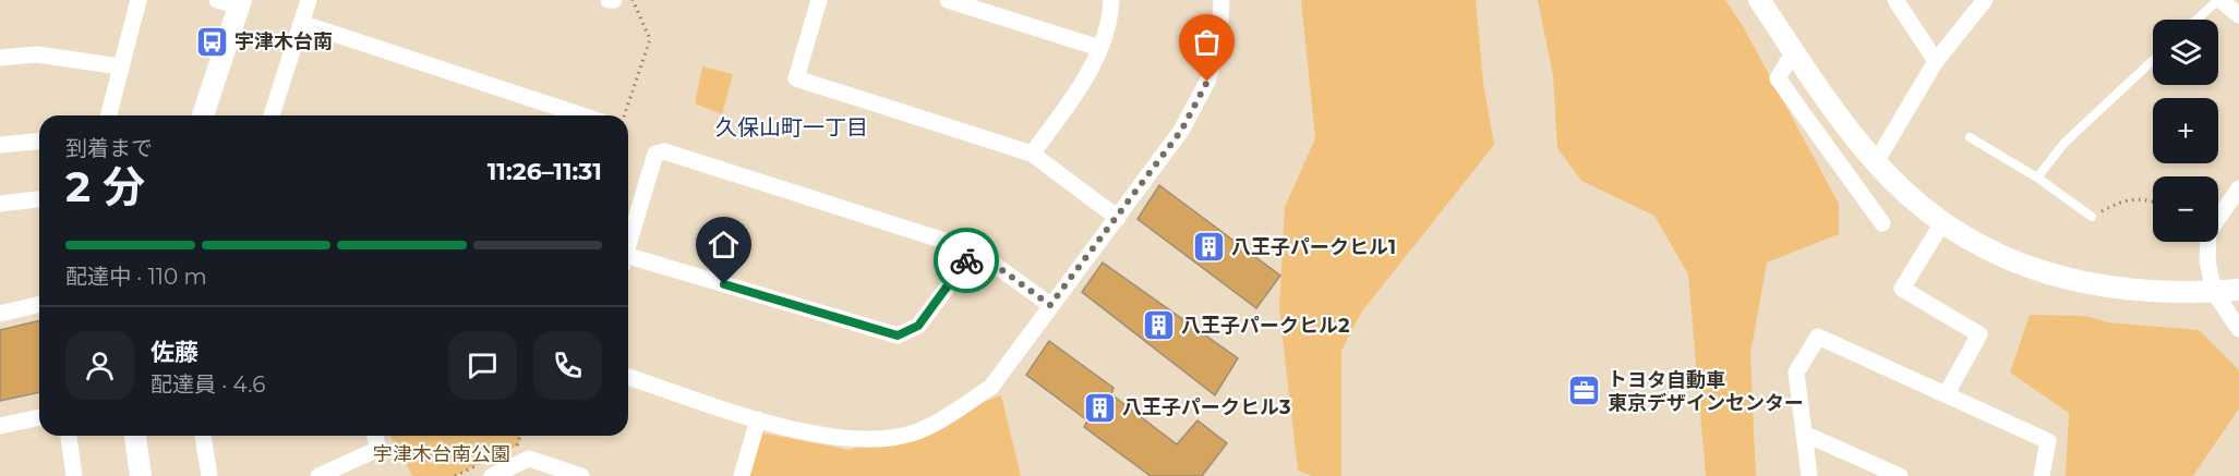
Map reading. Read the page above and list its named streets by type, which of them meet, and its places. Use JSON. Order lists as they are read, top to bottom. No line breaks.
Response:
{"districts":["久保山町一丁目"],"parks":["宇津木台南公園"],"places":{"bus stop":["宇津木台南"],"building":["八王子パークヒル1","八王子パークヒル2","八王子パークヒル3"],"office":["トヨタ自動車 東京デザインセンター"]},"page":{"map_buttons":["+","−"],"heading":["2 分","到着まで","11:26–11:31"],"panel":["佐藤","配達員 · 4.6"],"bar":"配達中 · 110 m"}}
